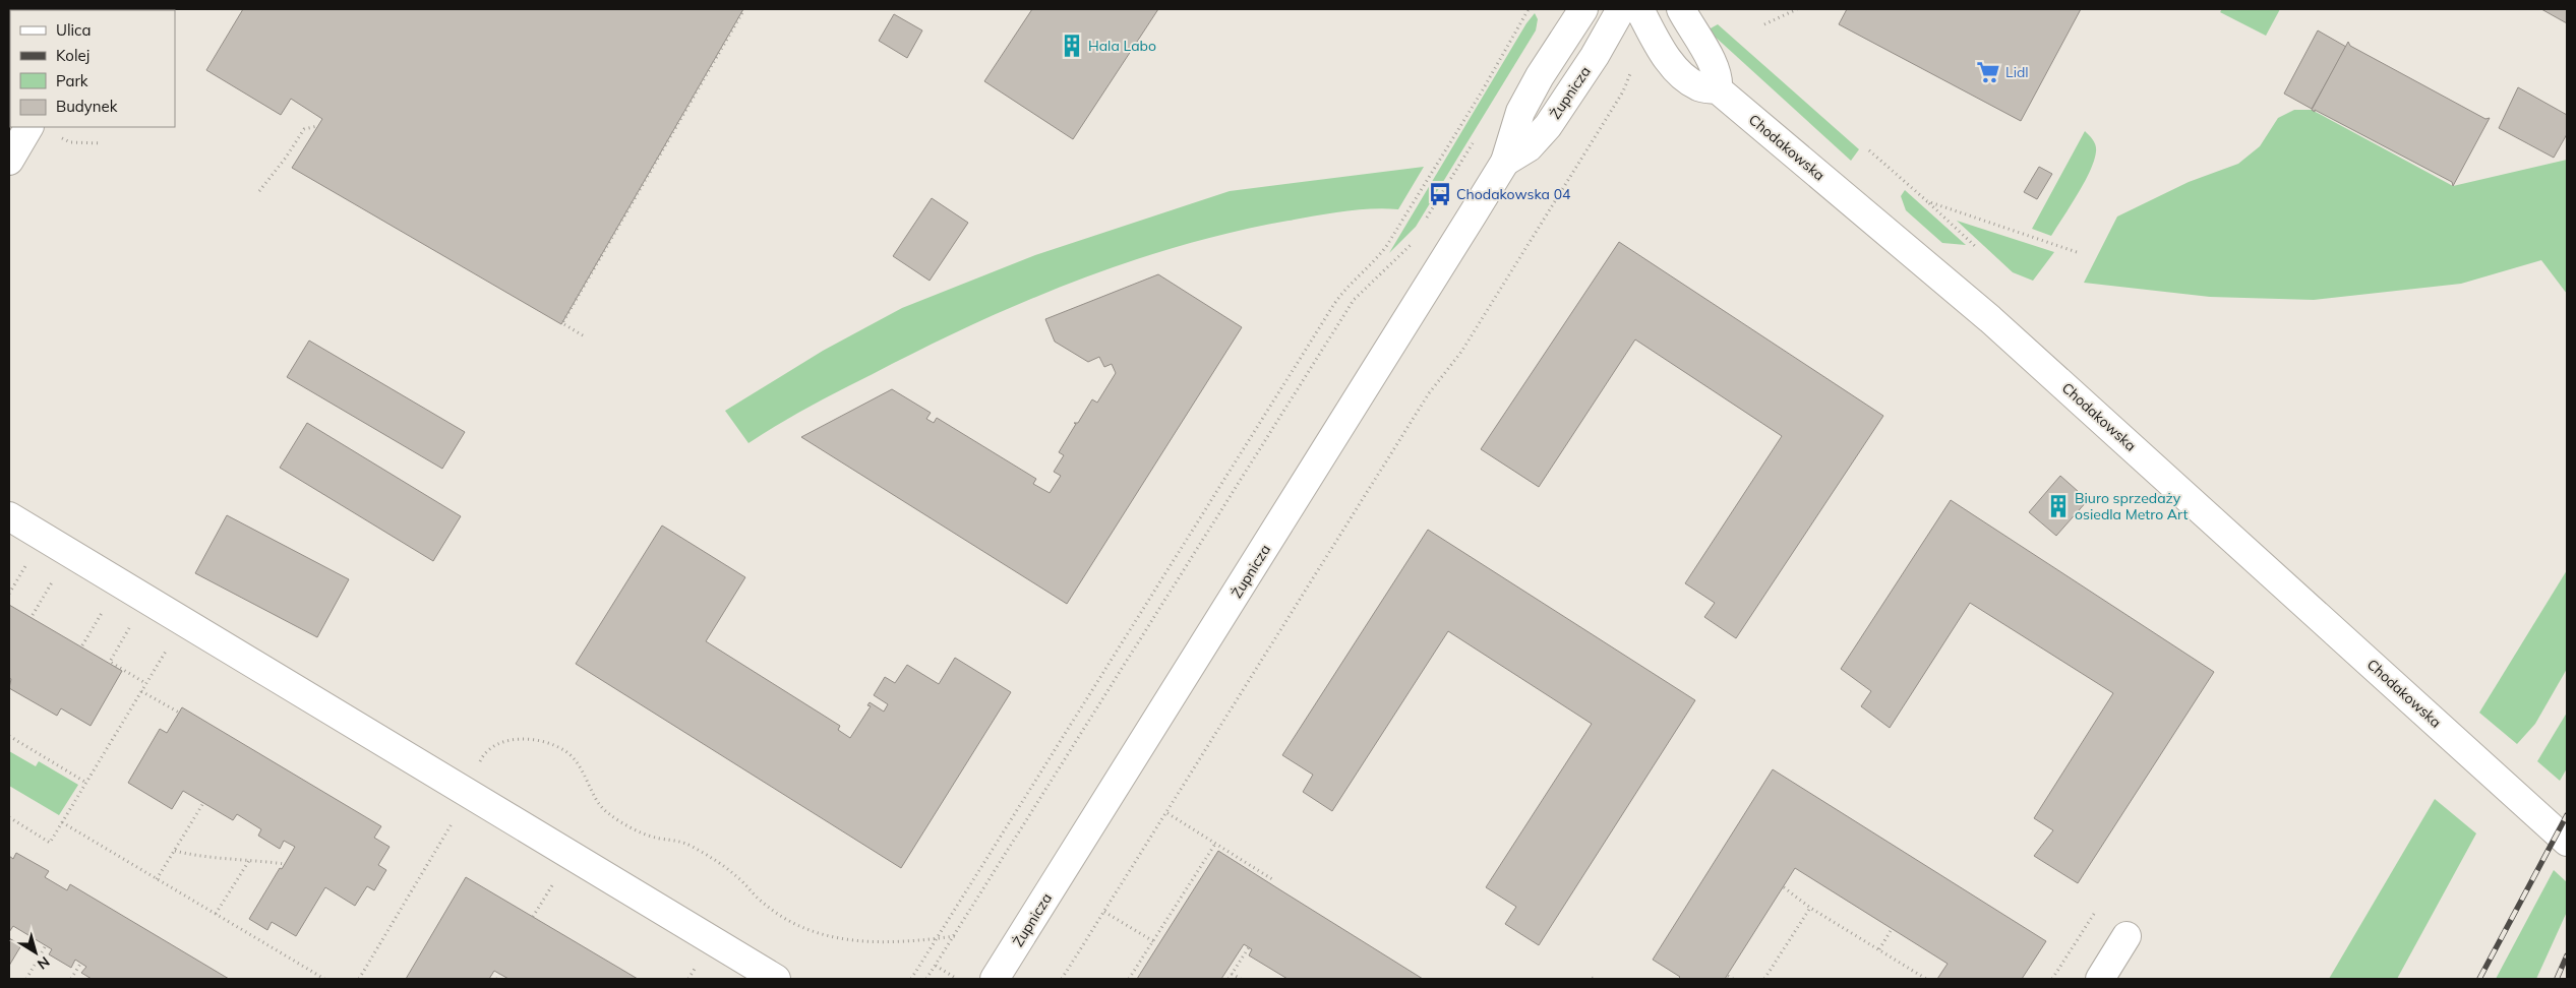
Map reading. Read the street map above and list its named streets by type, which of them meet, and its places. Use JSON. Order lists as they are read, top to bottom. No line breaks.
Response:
{"streets":{"street":["Żupnicza","Chodakowska"]},"places":{"building":["Hala Labo","Biuro sprzedaży osiedla Metro Art"],"supermarket":["Lidl"],"bus stop":["Chodakowska 04"]},"legend":["Ulica","Kolej","Park","Budynek"],"north":"bottom right"}
